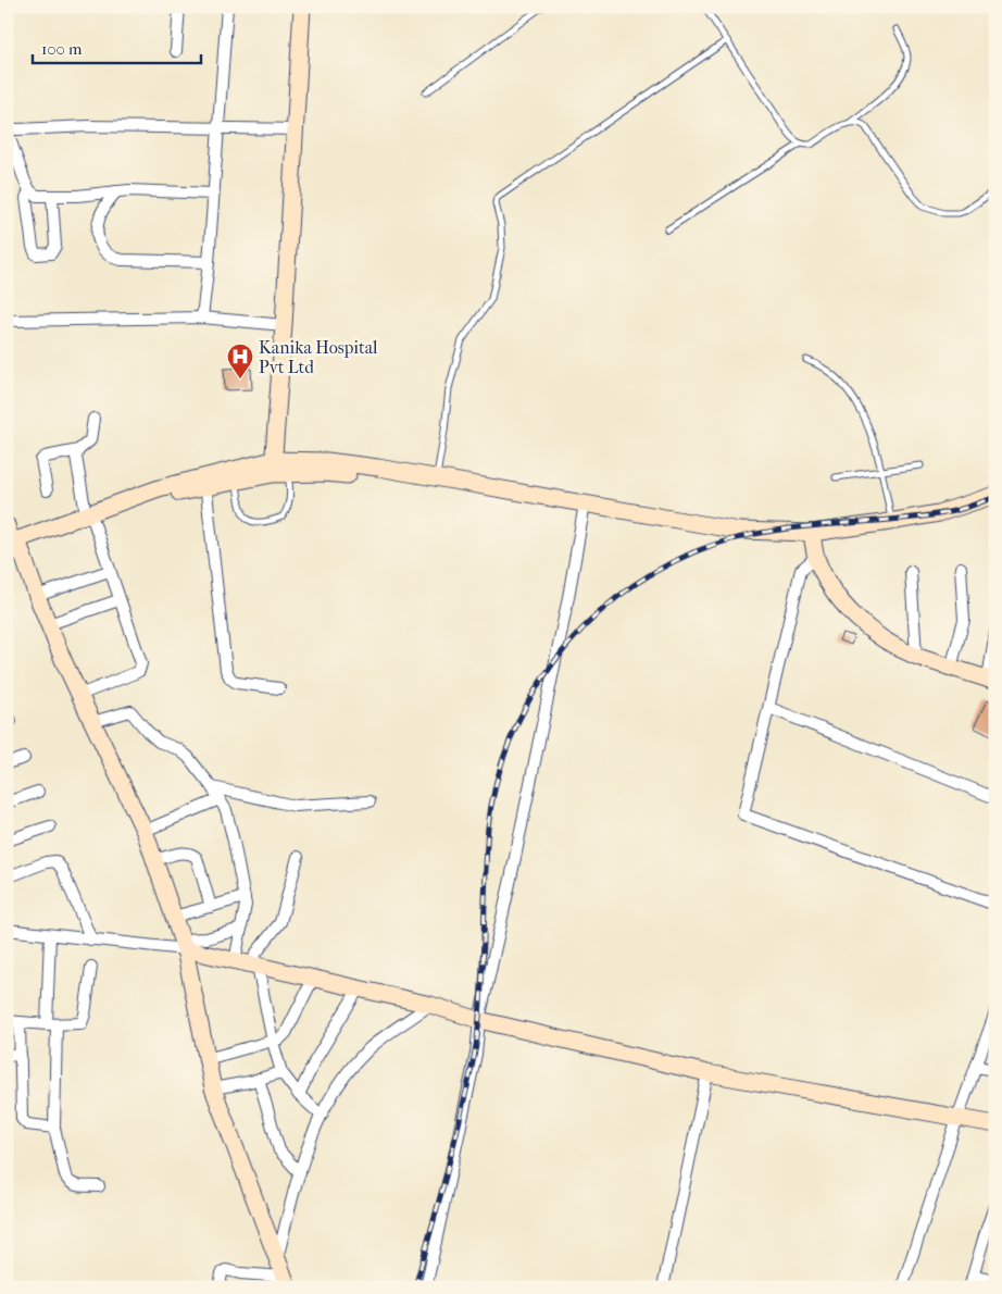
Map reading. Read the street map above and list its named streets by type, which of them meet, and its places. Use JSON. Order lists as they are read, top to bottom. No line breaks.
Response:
{"places":{"hospital":["Kanika Hospital Pvt Ltd"]},"scale_bar":"100 m"}
